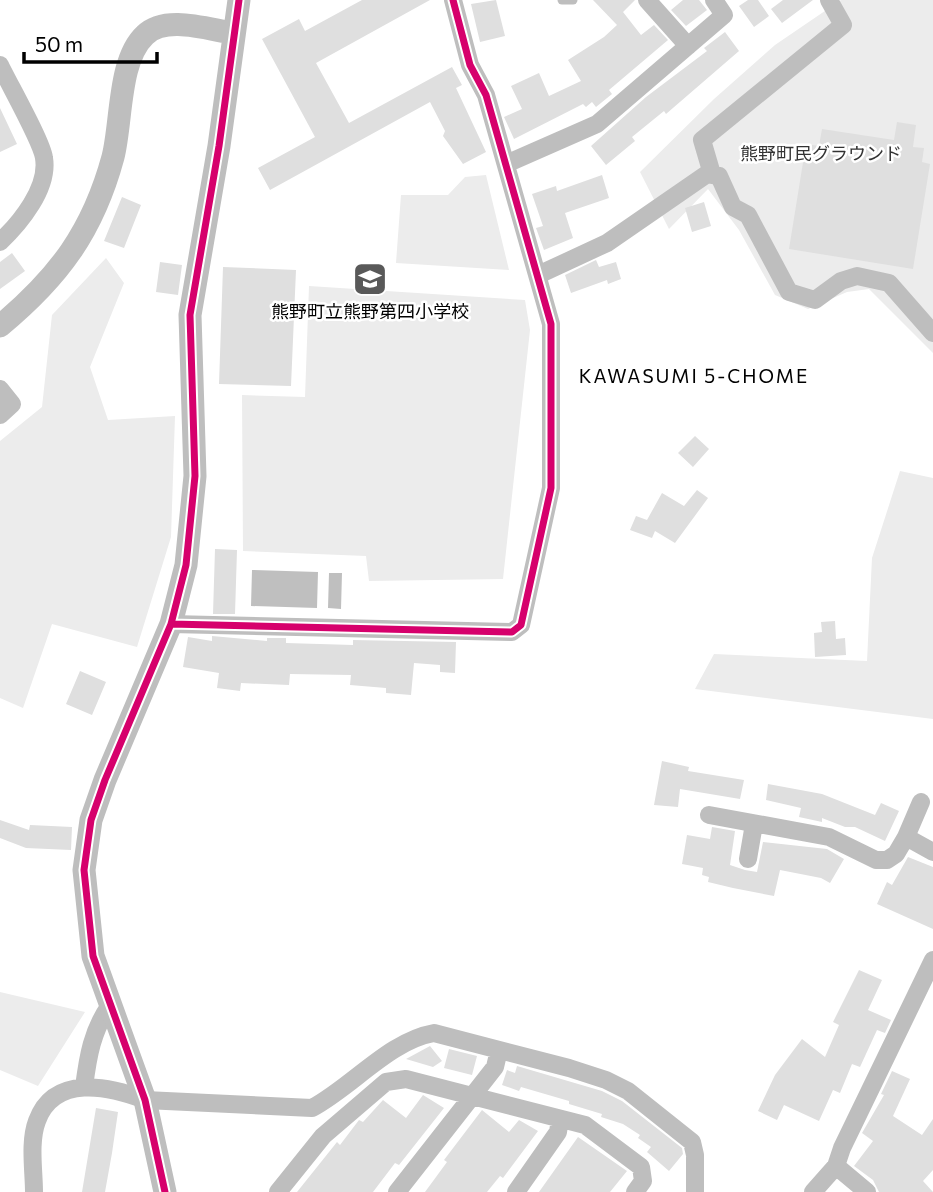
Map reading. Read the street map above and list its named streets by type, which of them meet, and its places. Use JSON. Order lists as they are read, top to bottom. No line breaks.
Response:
{"districts":["KAWASUMI 5-CHOME"],"parks":["熊野町民グラウンド"],"places":{"school or university":["熊野町立熊野第四小学校"]},"scale_bar":"50 m"}
